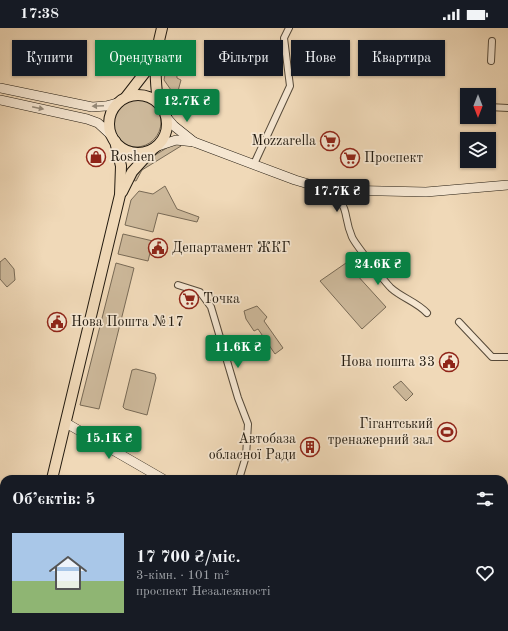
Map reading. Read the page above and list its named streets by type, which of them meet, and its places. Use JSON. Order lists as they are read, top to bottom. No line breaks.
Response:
{"places":{"supermarket":["Mozzarella","Проспект","Точка"],"shop":["Roshen"],"public building":["Департамент ЖКГ","Нова Пошта №17","Нова пошта 33"],"sports":["Гігантський тренажерний зал"],"building":["Автобаза обласної Ради"]},"north":"bottom","page":{"status":"17:38","chip":["Купити","Орендувати","Фільтри","Нове","Квартира"],"price":["12.7K ₴","17.7K ₴","24.6K ₴","11.6K ₴","15.1K ₴"],"heading":"Об’єктів: 5","list":[{"name":"17 700 ₴/міс.","note":"3-кімн. · 101 m² · проспект Незалежності"}]}}
